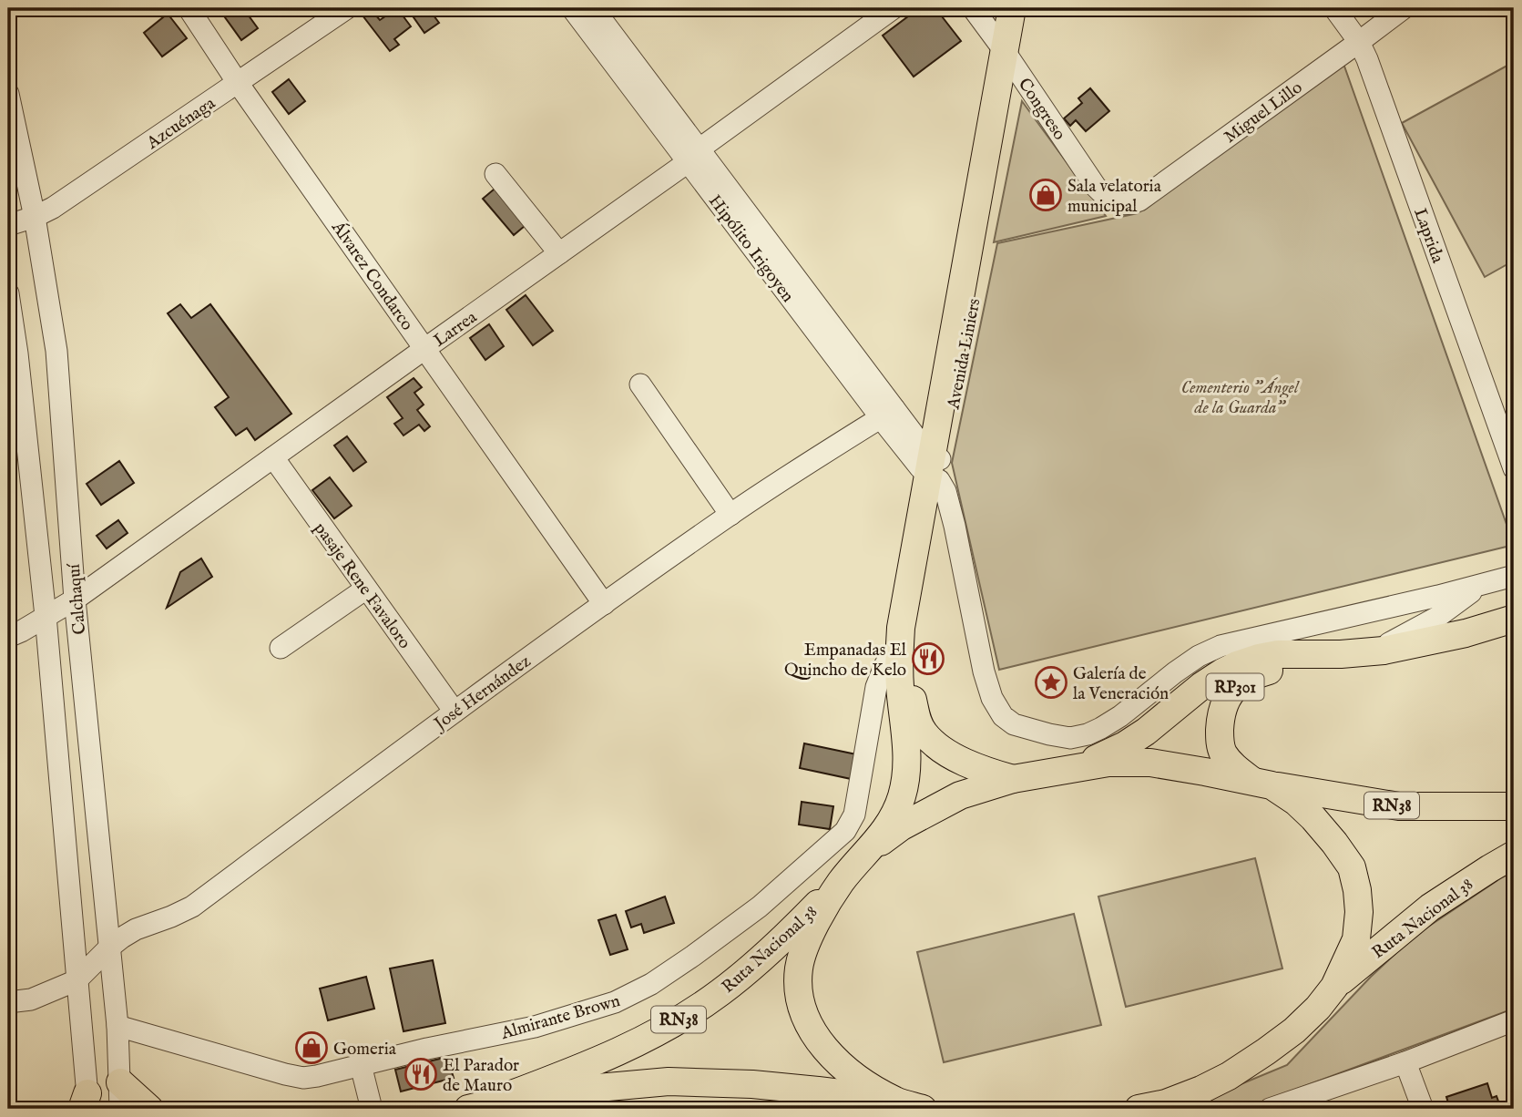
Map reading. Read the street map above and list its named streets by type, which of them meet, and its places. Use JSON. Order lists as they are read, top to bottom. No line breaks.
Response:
{"streets":{"main road":["Avenida Liniers","RP301","RN38","Ruta Nacional 38"],"street":["Congreso","Miguel Lillo","Azcuénaga","Laprida","Hipólito Irigoyen","Álvarez Condarco","Larrea","pasaje Rene Favaloro","Calchaquí","José Hernández","Almirante Brown"]},"crossings":[["Congreso","Miguel Lillo"],["Congreso","Avenida Liniers"],["Miguel Lillo","Laprida"],["Azcuénaga","Álvarez Condarco"],["Azcuénaga","Calchaquí"],["Hipólito Irigoyen","Larrea"],["Hipólito Irigoyen","Avenida Liniers"],["Hipólito Irigoyen","José Hernández"],["Álvarez Condarco","Larrea"],["Álvarez Condarco","José Hernández"],["Larrea","pasaje Rene Favaloro"],["Larrea","Calchaquí"],["Avenida Liniers","Almirante Brown"],["pasaje Rene Favaloro","José Hernández"],["Calchaquí","José Hernández"],["Calchaquí","Almirante Brown"],["RP301","RN38"],["RN38","Ruta Nacional 38"]],"parks":["Cementerio \"Ángel de la Guarda\""],"places":{"shop":["Sala velatoria municipal","Gomeria"],"restaurant":["Empanadas El Quincho de Kelo","El Parador de Mauro"],"place":["Galería de la Veneración"]}}
